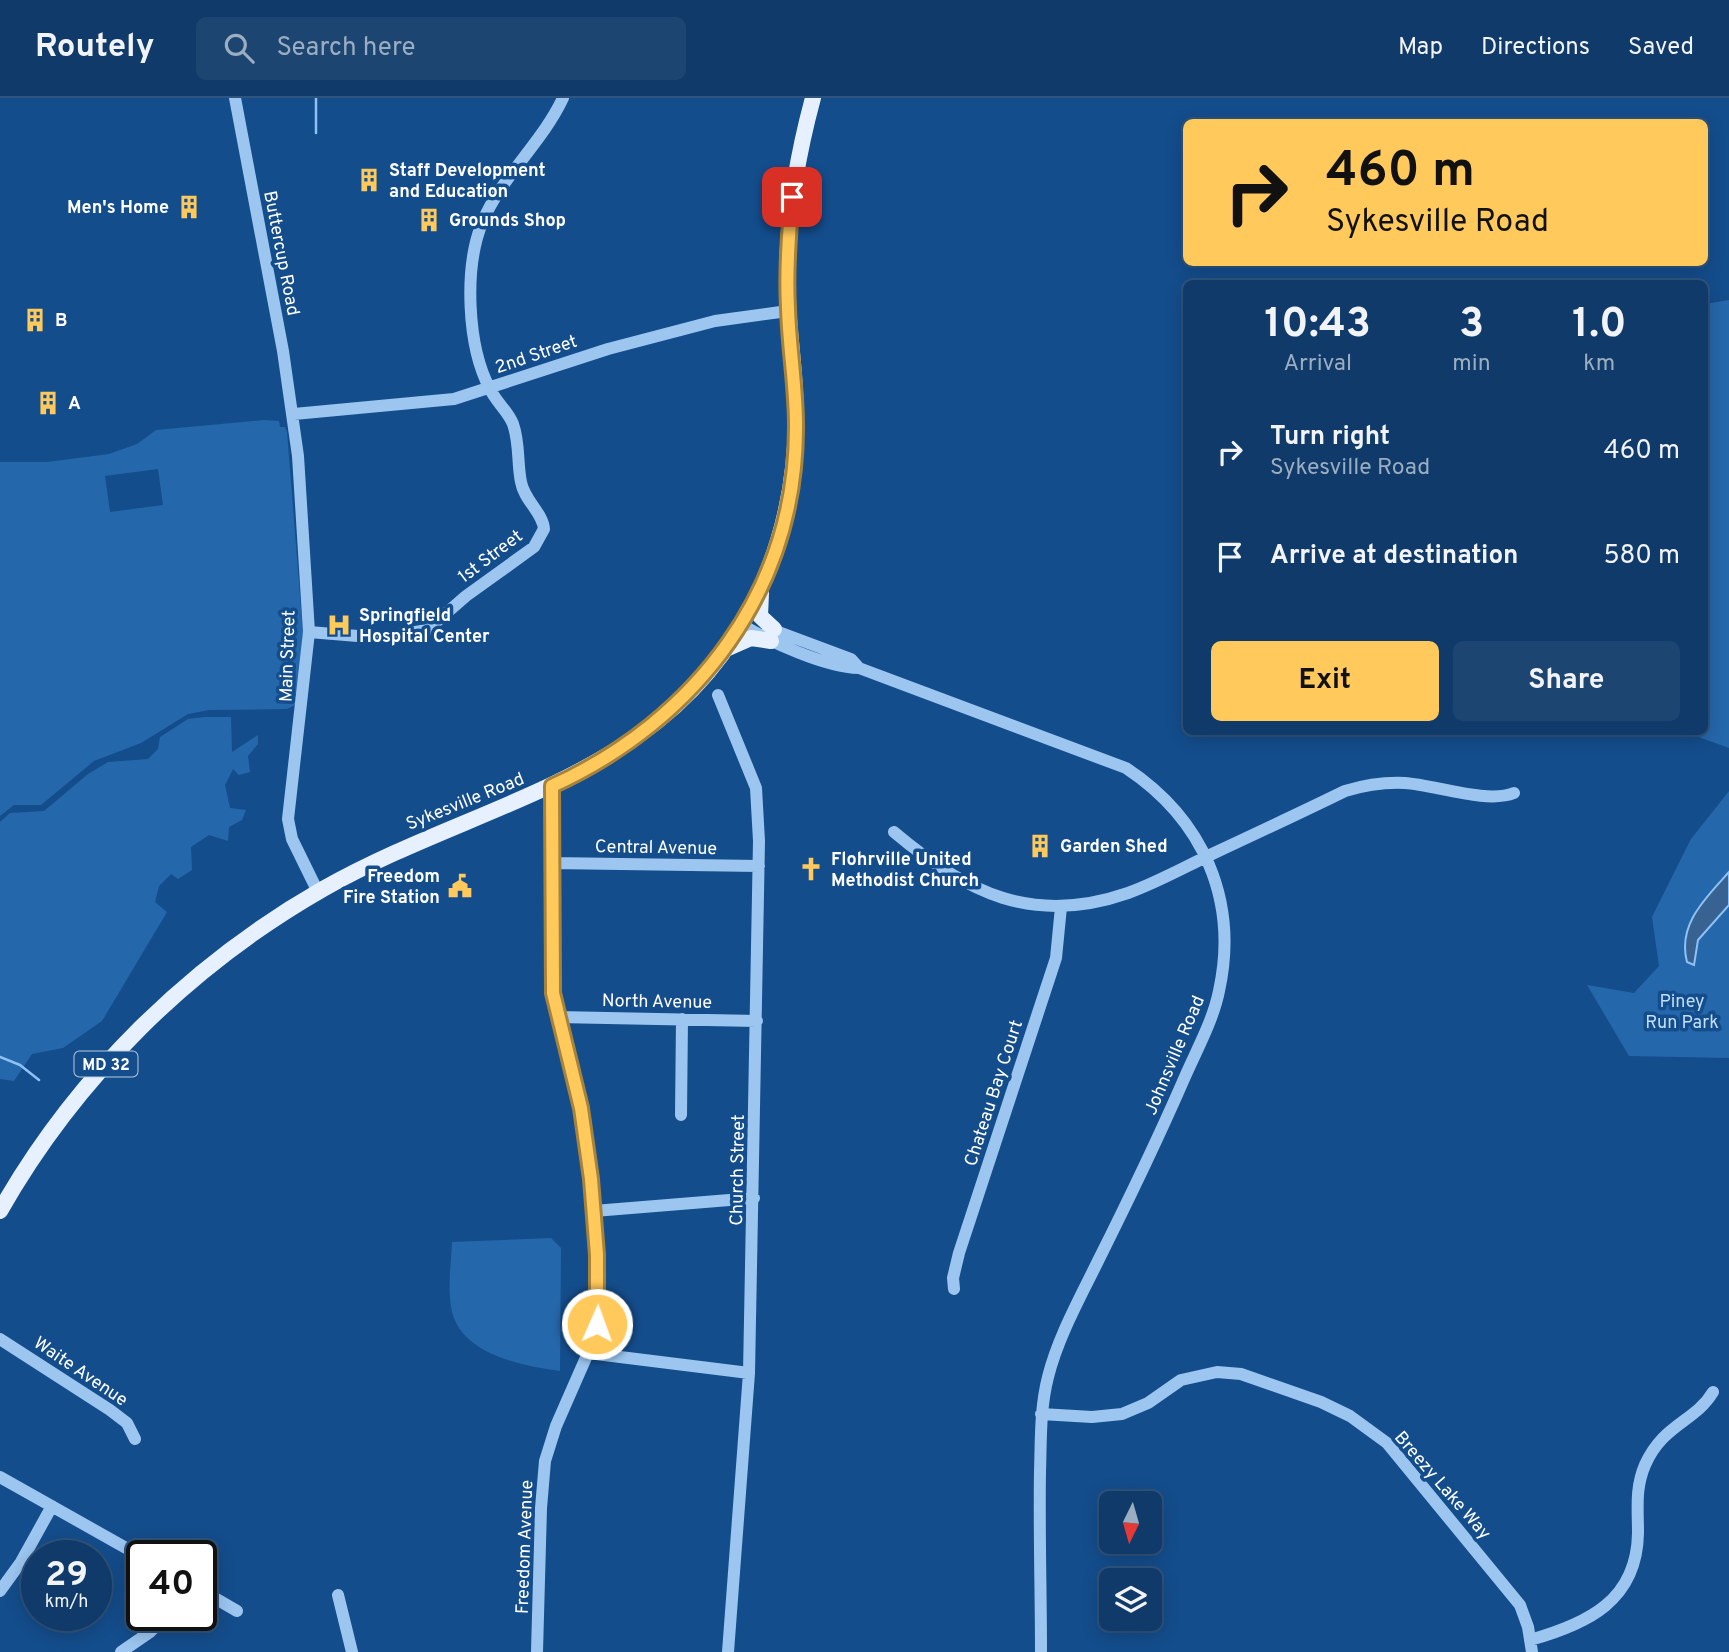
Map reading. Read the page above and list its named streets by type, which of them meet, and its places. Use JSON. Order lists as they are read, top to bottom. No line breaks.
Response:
{"streets":{"main road":["Sykesville Road","MD 32"],"street":["Buttercup Road","2nd Street","1st Street","Main Street","Central Avenue","North Avenue","Johnsville Road","Chateau Bay Court","Church Street","Waite Avenue","Breezy Lake Way","Freedom Avenue"]},"crossings":[["Buttercup Road","2nd Street"],["Buttercup Road","Main Street"],["2nd Street","1st Street"],["2nd Street","Main Street"],["2nd Street","Sykesville Road"],["1st Street","Main Street"],["Main Street","Sykesville Road"],["Sykesville Road","Johnsville Road"],["Sykesville Road","Freedom Avenue"],["Central Avenue","Church Street"],["Central Avenue","Freedom Avenue"],["North Avenue","Church Street"],["North Avenue","Freedom Avenue"],["Johnsville Road","Breezy Lake Way"]],"parks":["Piney Run Park"],"places":{"building":["Staff Development and Education","Men's Home","Grounds Shop","B","A","Garden Shed"],"hospital":["Springfield Hospital Center"],"church":["Flohrville United Methodist Church"],"public building":["Freedom Fire Station"]},"north":"bottom","page":{"header":"Routely","search":"Search here","nav":["Map","Directions","Saved"],"turn":["460 m","Sykesville Road"],"eta":["10:43","Arrival","3","min","1.0","km"],"list":[{"name":"Turn right","note":"Sykesville Road","value":"460 m"},{"name":"Arrive at destination","value":"580 m"}],"buttons":["Exit","Share"],"speed":"29 km/h","limit":"40"}}
